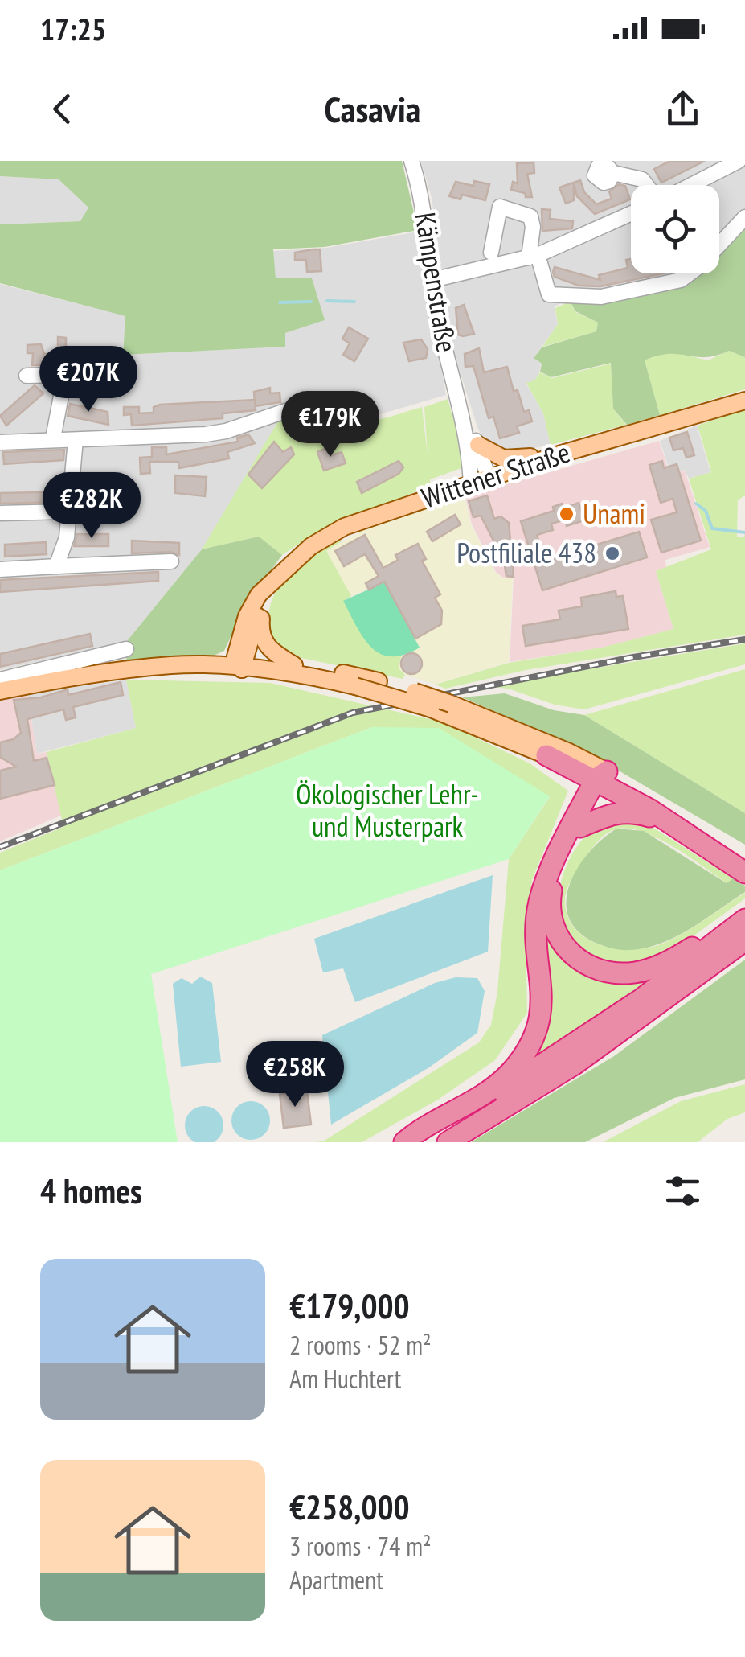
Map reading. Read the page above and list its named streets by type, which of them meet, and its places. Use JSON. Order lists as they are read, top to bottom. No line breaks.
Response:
{"streets":{"main road":["Wittener Straße"],"street":["Kämpenstraße"]},"crossings":[["Kämpenstraße","Wittener Straße"]],"parks":["Ökologischer Lehr- und Musterpark"],"places":["Unami","Postfiliale 438"],"page":{"status":"17:25","header":"Casavia","price":["€207K","€179K","€282K","€258K"],"heading":"4 homes","list":[{"name":"€179,000","note":"2 rooms · 52 m² · Am Huchtert"},{"name":"€258,000","note":"3 rooms · 74 m² · Apartment"}]}}
